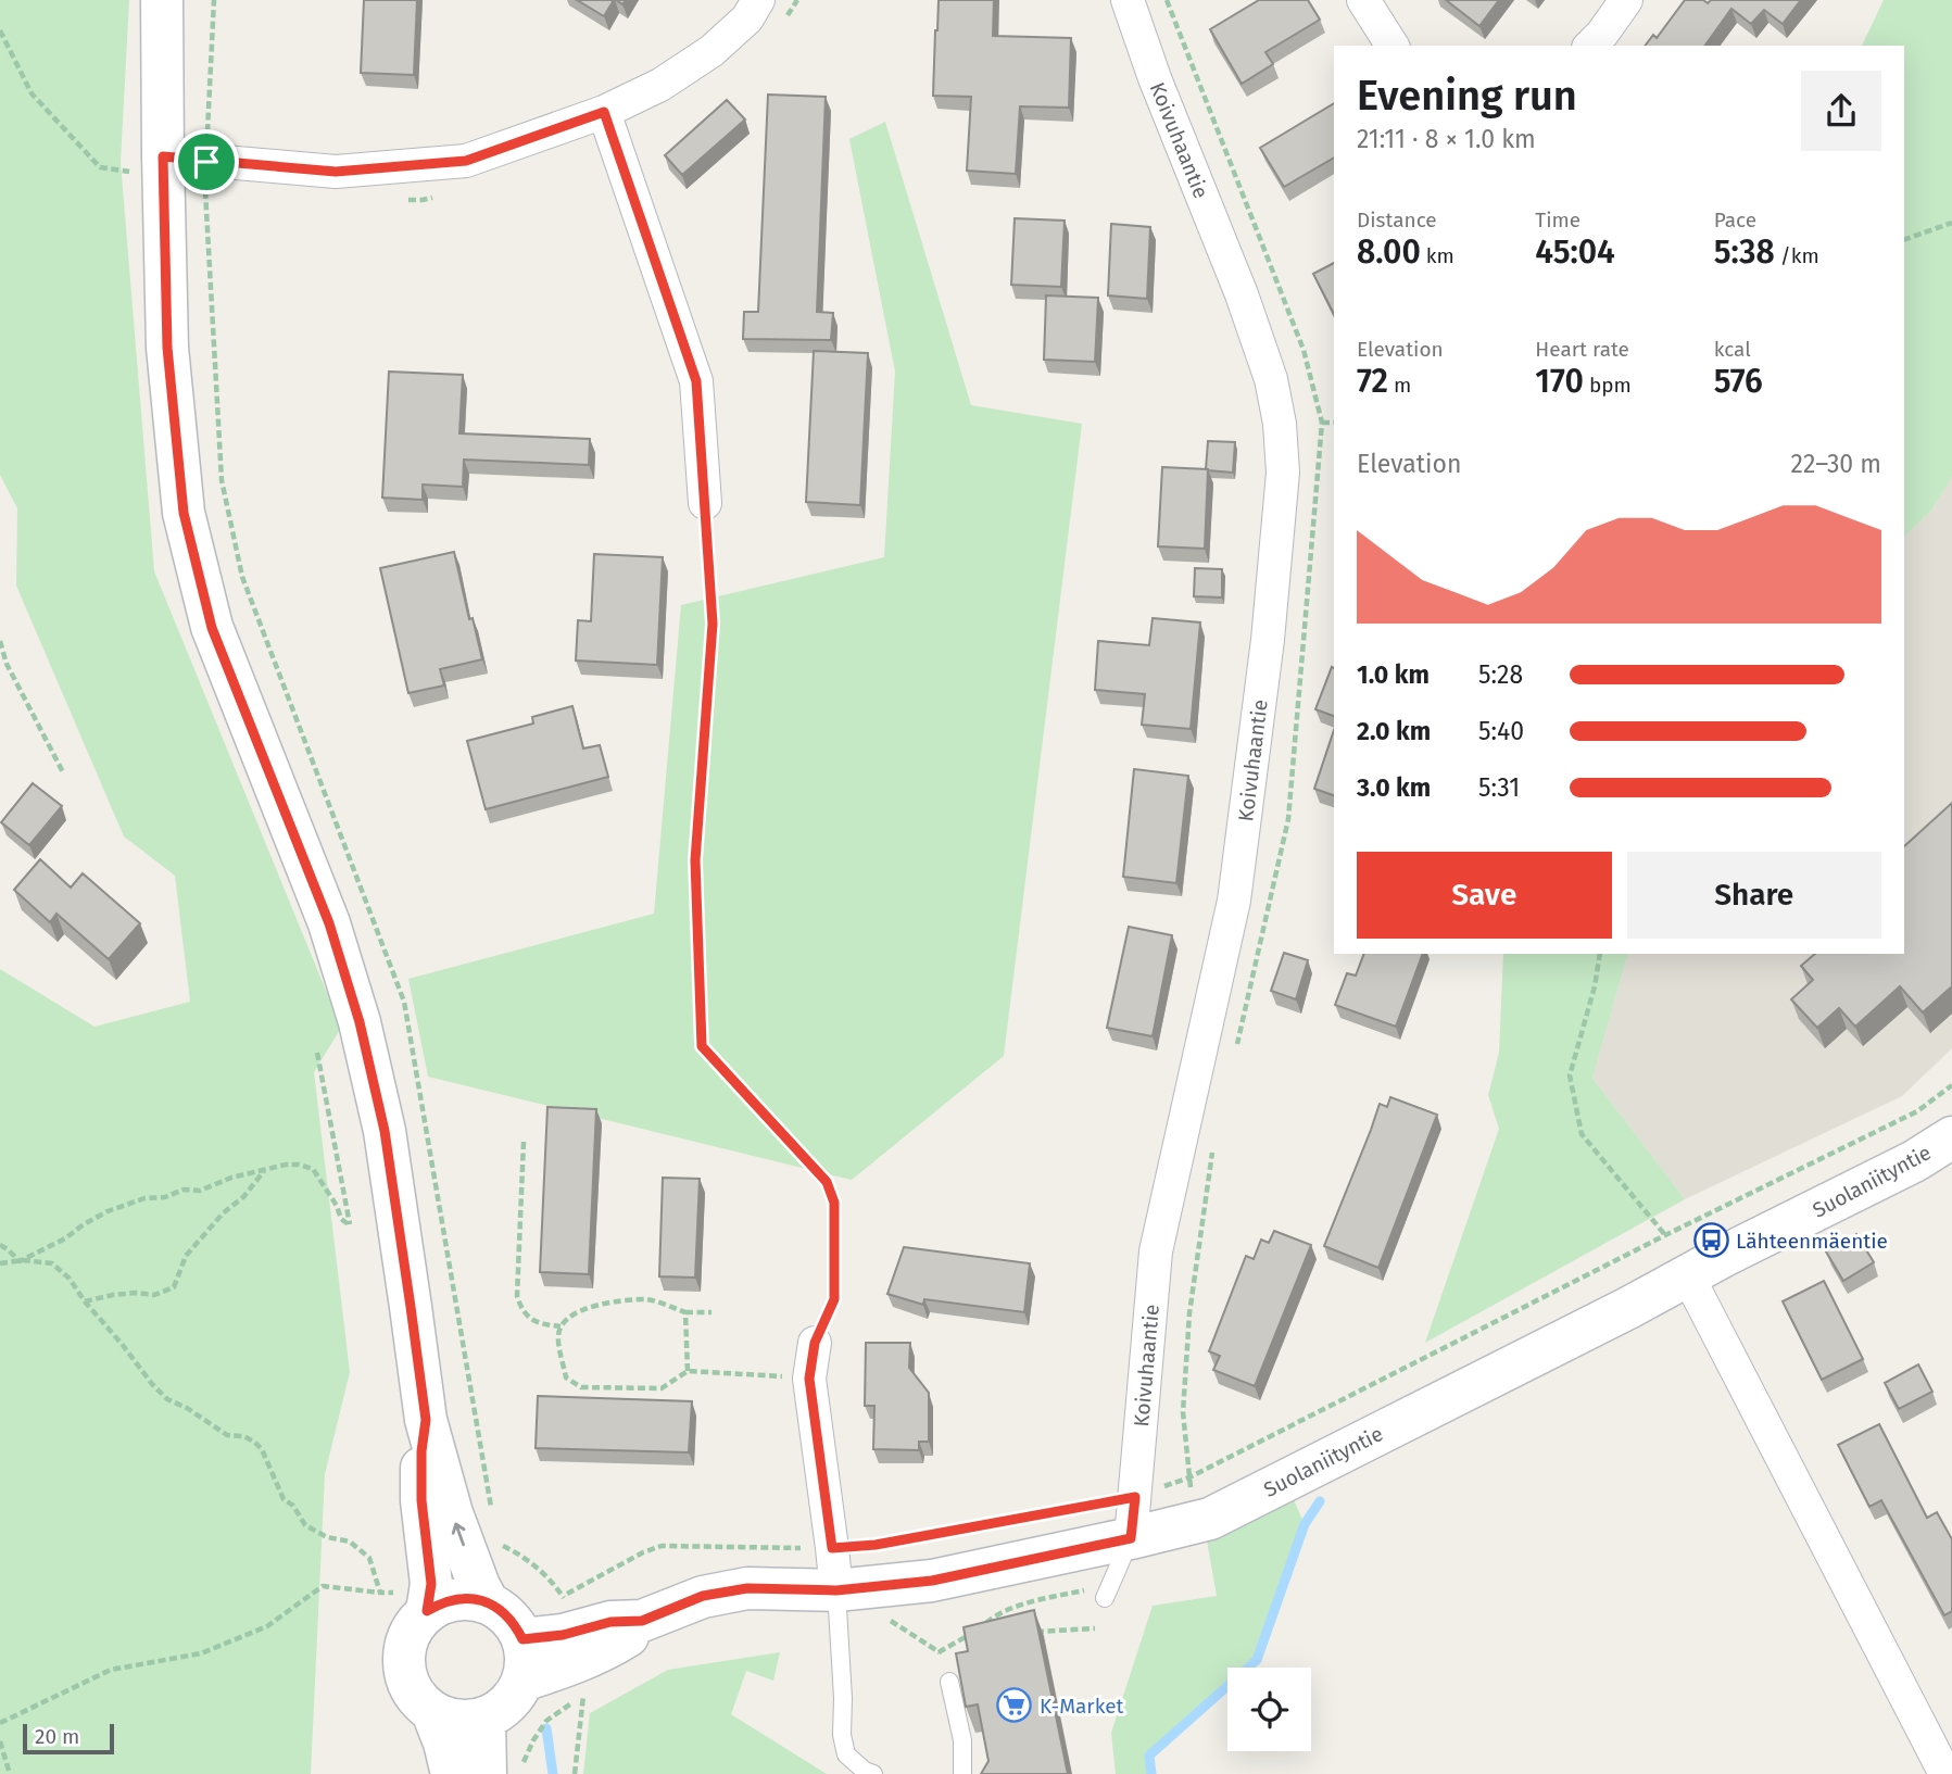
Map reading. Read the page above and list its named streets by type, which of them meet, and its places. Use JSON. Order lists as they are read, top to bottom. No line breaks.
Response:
{"streets":{"street":["Koivuhaantie","Suolaniityntie"]},"crossings":[["Koivuhaantie","Suolaniityntie"]],"places":{"bus stop":["Lähteenmäentie"],"supermarket":["K-Market"]},"scale_bar":"20 m","page":{"heading":["Evening run","21:11 · 8 × 1.0 km"],"stats":[["Distance","8.00 km"],["Time","45:04"],["Pace","5:38 /km"],["Elevation","72 m"],["Heart rate","170 bpm"],["kcal","576"]],"chart":["Elevation","22–30 m"],"list":[{"name":"1.0 km","note":"5:28"},{"name":"2.0 km","note":"5:40"},{"name":"3.0 km","note":"5:31"}],"buttons":["Save","Share"],"scale":"20 m"}}
